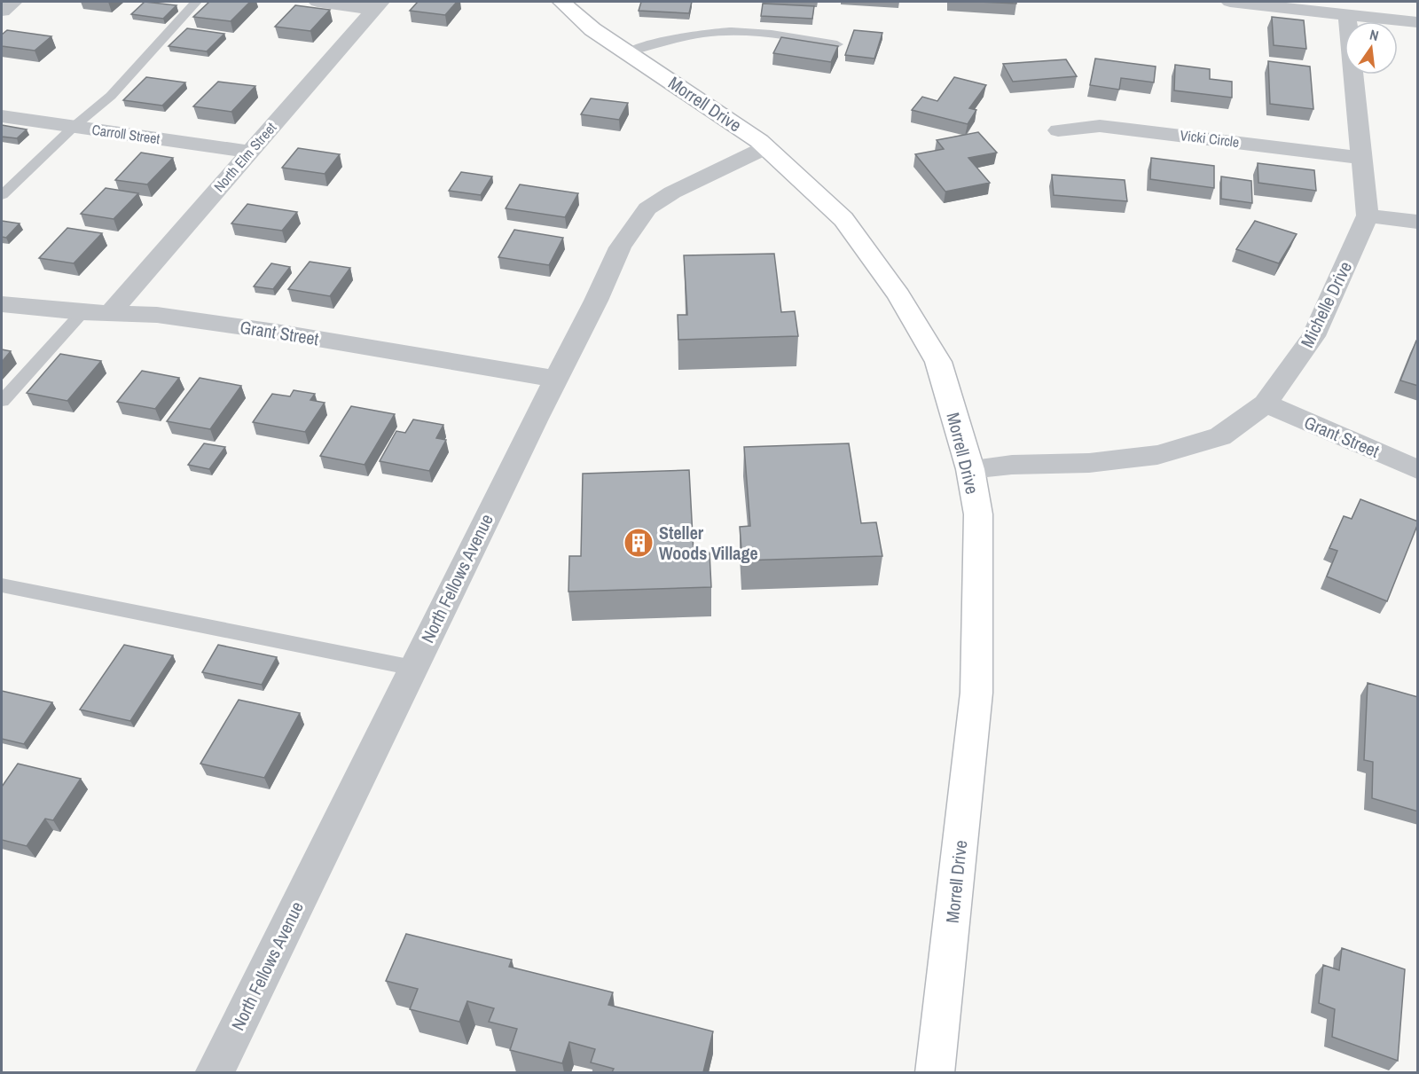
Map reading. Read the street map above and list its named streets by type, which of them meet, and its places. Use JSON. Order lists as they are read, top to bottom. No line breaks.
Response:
{"streets":{"main road":["Morrell Drive"],"street":["Carroll Street","Vicki Circle","North Elm Street","Michelle Drive","Grant Street","North Fellows Avenue"]},"crossings":[["Morrell Drive","Michelle Drive"],["Morrell Drive","North Fellows Avenue"],["Carroll Street","North Elm Street"],["Vicki Circle","Michelle Drive"],["North Elm Street","Grant Street"],["Michelle Drive","Grant Street"],["Grant Street","North Fellows Avenue"]],"places":{"building":["Steller Woods Village"]},"north":"top"}
